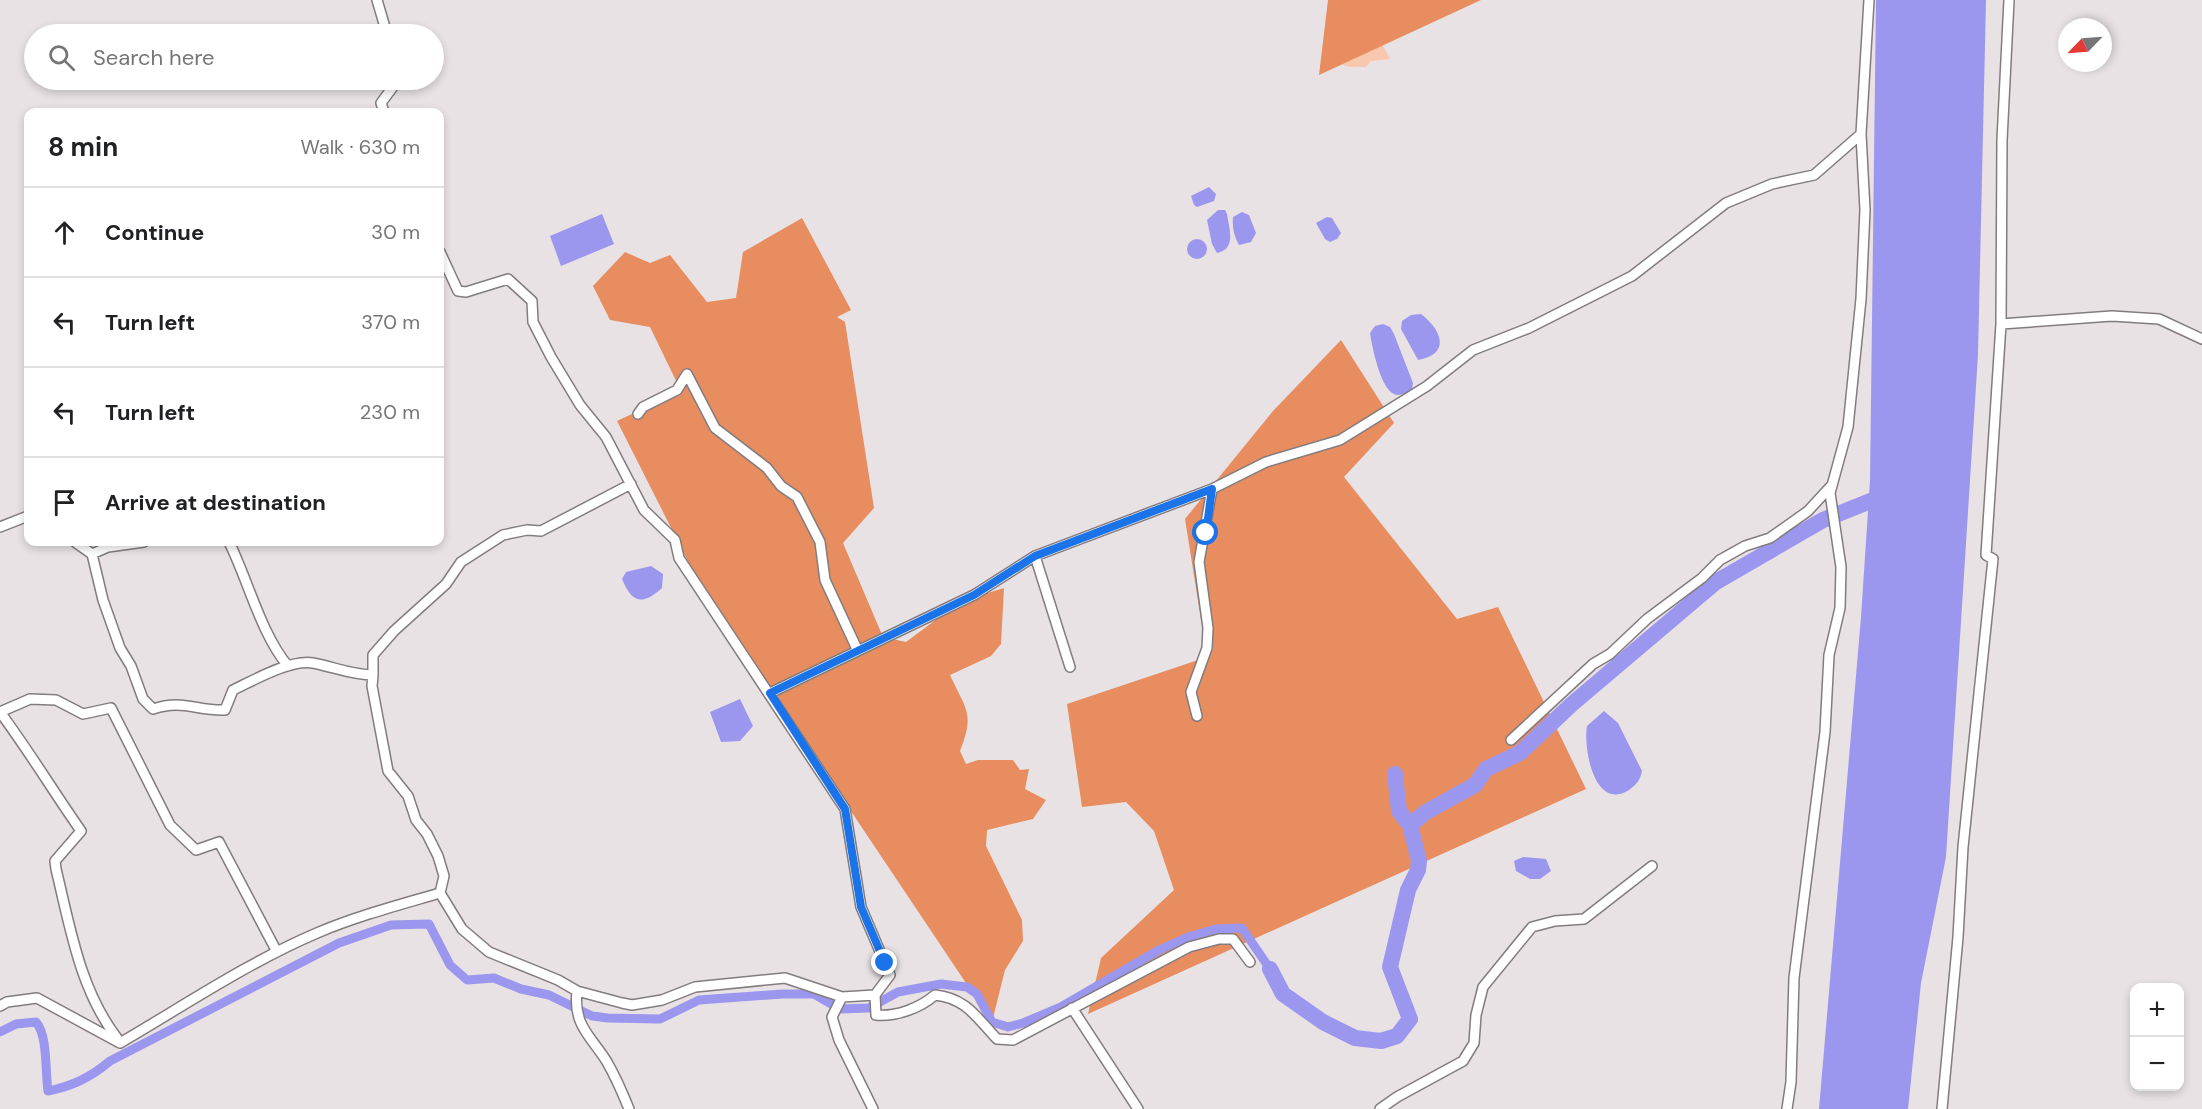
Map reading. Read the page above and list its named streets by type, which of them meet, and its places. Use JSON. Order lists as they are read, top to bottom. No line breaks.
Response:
{"north":"bottom left","page":{"search":"Search here","heading":["8 min","Walk · 630 m"],"list":[["Continue","30 m"],["Turn left","370 m"],["Turn left","230 m"],"Arrive at destination"],"map_buttons":["+","−"]}}
